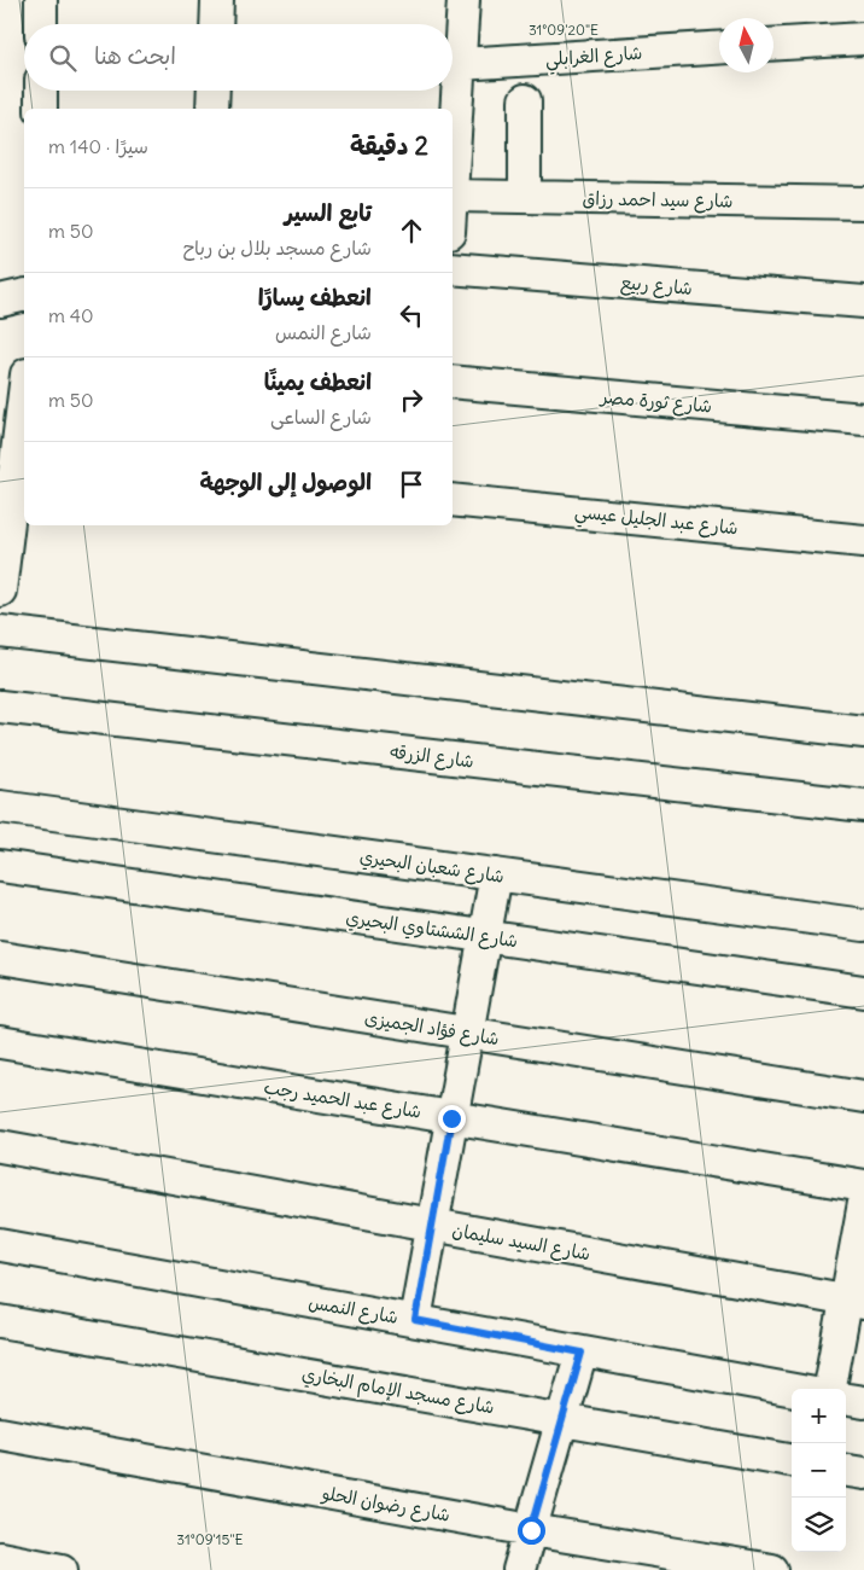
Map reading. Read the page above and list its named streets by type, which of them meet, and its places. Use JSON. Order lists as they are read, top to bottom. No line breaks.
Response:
{"streets":{"street":["شارع الغرابلي","شارع سيد احمد رزاق","شارع ربيع","شارع ثورة مصر","شارع عبد الجليل عيسي","شارع الزرقه","شارع شعبان البحيري","شارع الششتاوي البحيري","شارع فؤاد الجميزى","شارع عبد الحميد رجب","شارع السيد سليمان","شارع النمس","شارع مسجد الإمام البخاري","شارع رضوان الحلو"]},"north":"top","page":{"search":"ابحث هنا","heading":["2 دقيقة","سيرًا · 140 m"],"list":[["تابع السير","شارع مسجد بلال بن رباح","50 m"],["انعطف يسارًا","شارع النمس","40 m"],["انعطف يمينًا","شارع الساعى","50 m"],"الوصول إلى الوجهة"],"map_buttons":["+","−"]},"coordinates":["31°09'20\"E","31°09'15\"E"]}
